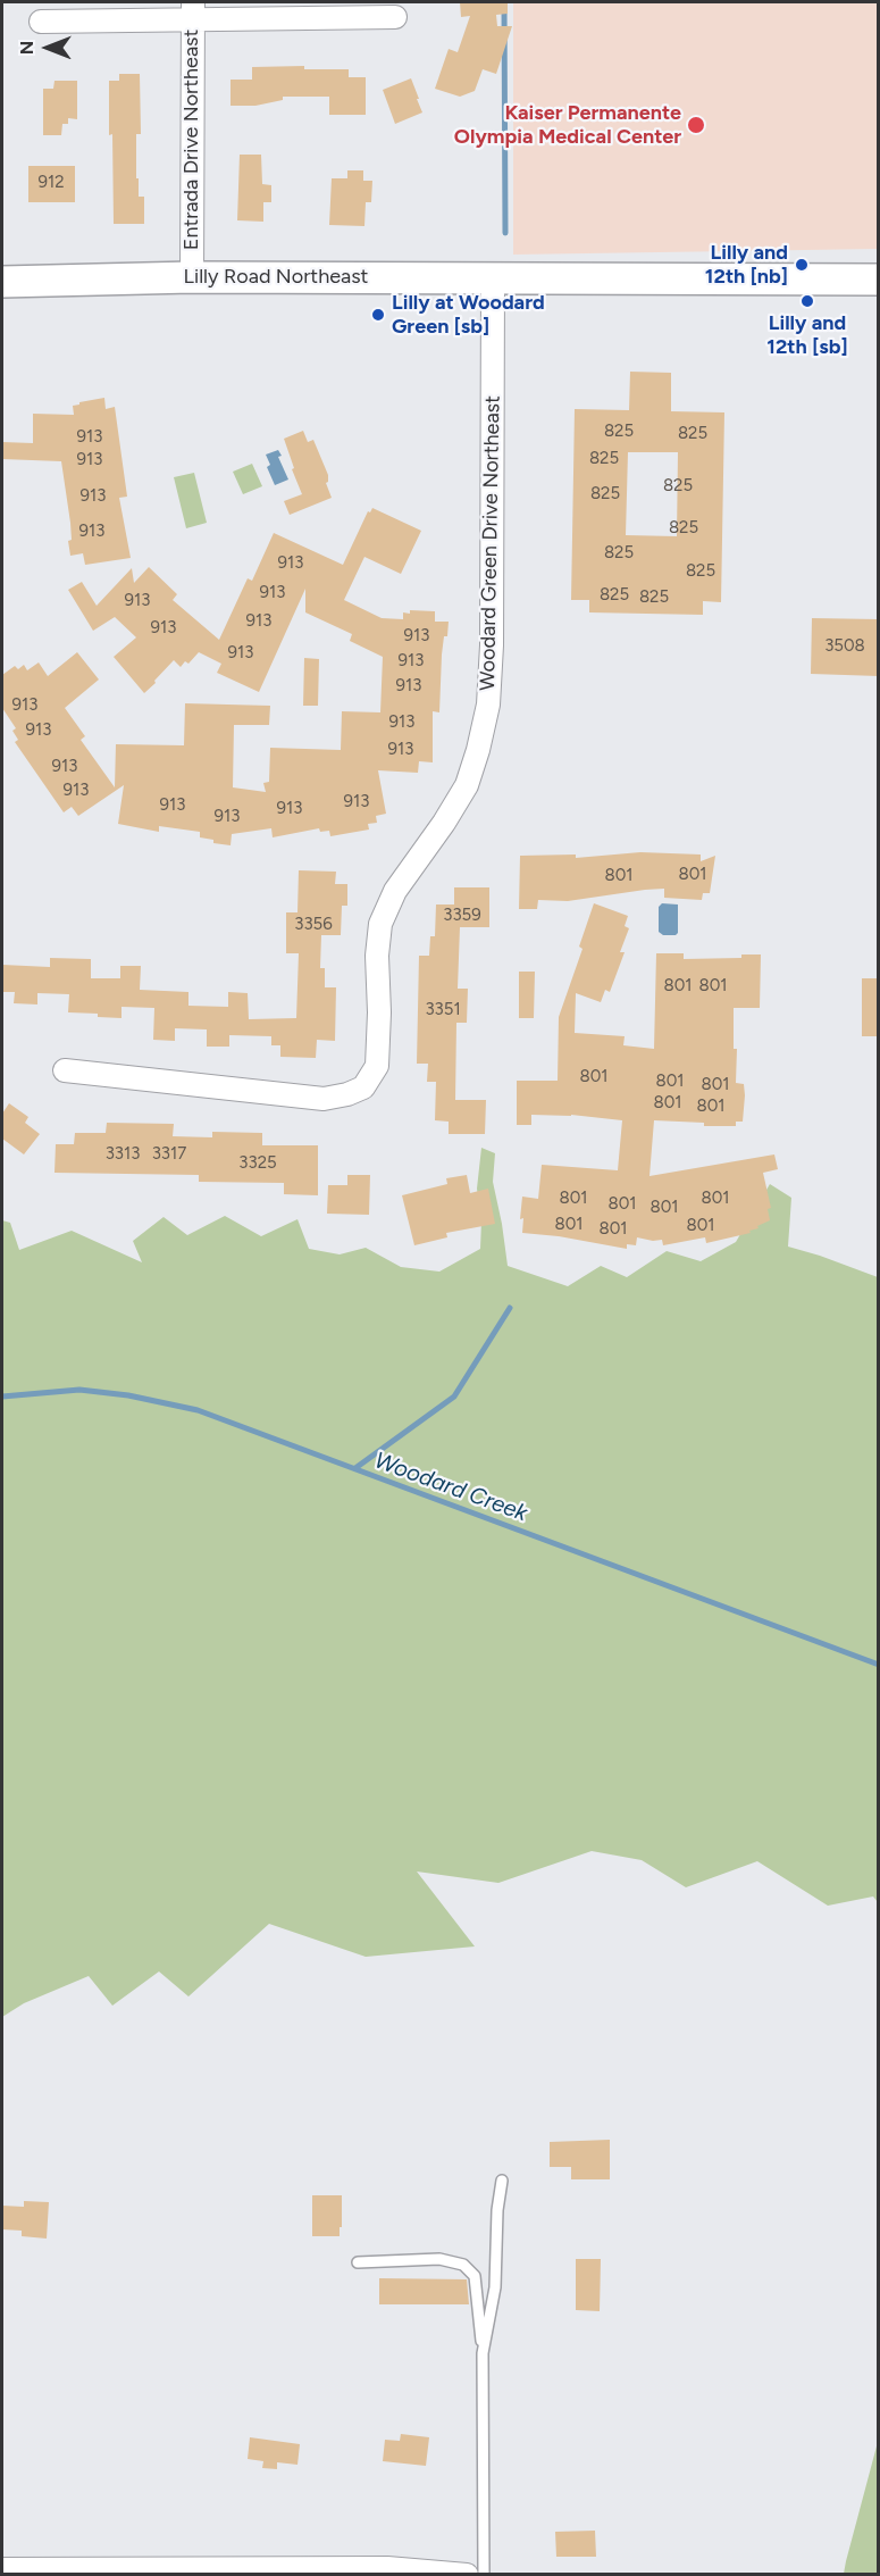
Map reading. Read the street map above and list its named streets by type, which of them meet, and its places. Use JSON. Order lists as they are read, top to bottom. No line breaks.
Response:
{"streets":{"street":["Entrada Drive Northeast","Lilly Road Northeast","Woodard Green Drive Northeast"]},"crossings":[["Entrada Drive Northeast","Lilly Road Northeast"],["Lilly Road Northeast","Woodard Green Drive Northeast"]],"water":["Woodard Creek"],"places":["Kaiser Permanente Olympia Medical Center","Lilly and 12th [nb]","Lilly and 12th [sb]","Lilly at Woodard Green [sb]"],"house_numbers":["912","825","825","913","825","913","825","825","913","825","913","825","913","825","913","825","825","913","913","913","913","3508","913","913","913","913","913","913","913","913","913","913","913","913","913","801","801","3359","3356","801","801","3351","801","801","801","801","801","3313","3317","3325","801","801","801","801","801","801","801"],"north":"left"}
